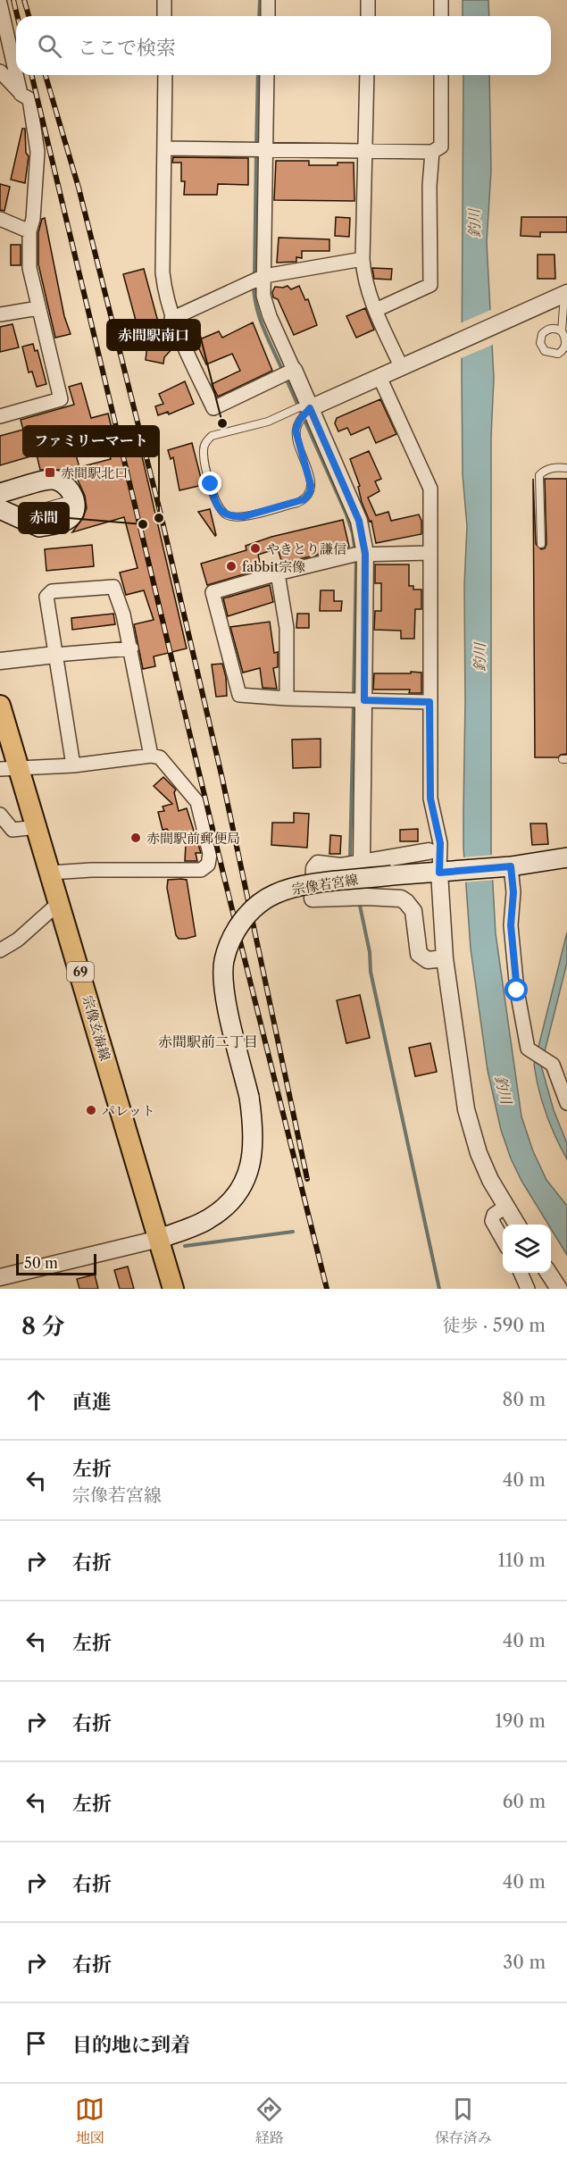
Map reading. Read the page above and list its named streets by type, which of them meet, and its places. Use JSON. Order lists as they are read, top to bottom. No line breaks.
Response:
{"streets":{"main road":["宗像若宮線","69","宗像玄海線"]},"crossings":[["宗像若宮線","宗像玄海線"]],"districts":["赤間駅前二丁目"],"water":["釣川"],"places":{"other":["赤間駅南口","ファミリーマート","赤間","やきとり謙信","fabbit宗像","赤間駅前郵便局","パレット"],"transit":["赤間駅北口"]},"scale_bar":"50 m","page":{"search":"ここで検索","scale":"50 m","heading":["8 分","徒歩 · 590 m"],"list":[["直進","80 m"],["左折","宗像若宮線","40 m"],["右折","110 m"],["左折","40 m"],["右折","190 m"],["左折","60 m"],["右折","40 m"],["右折","30 m"],"目的地に到着"],"nav":["地図","経路","保存済み"]}}
